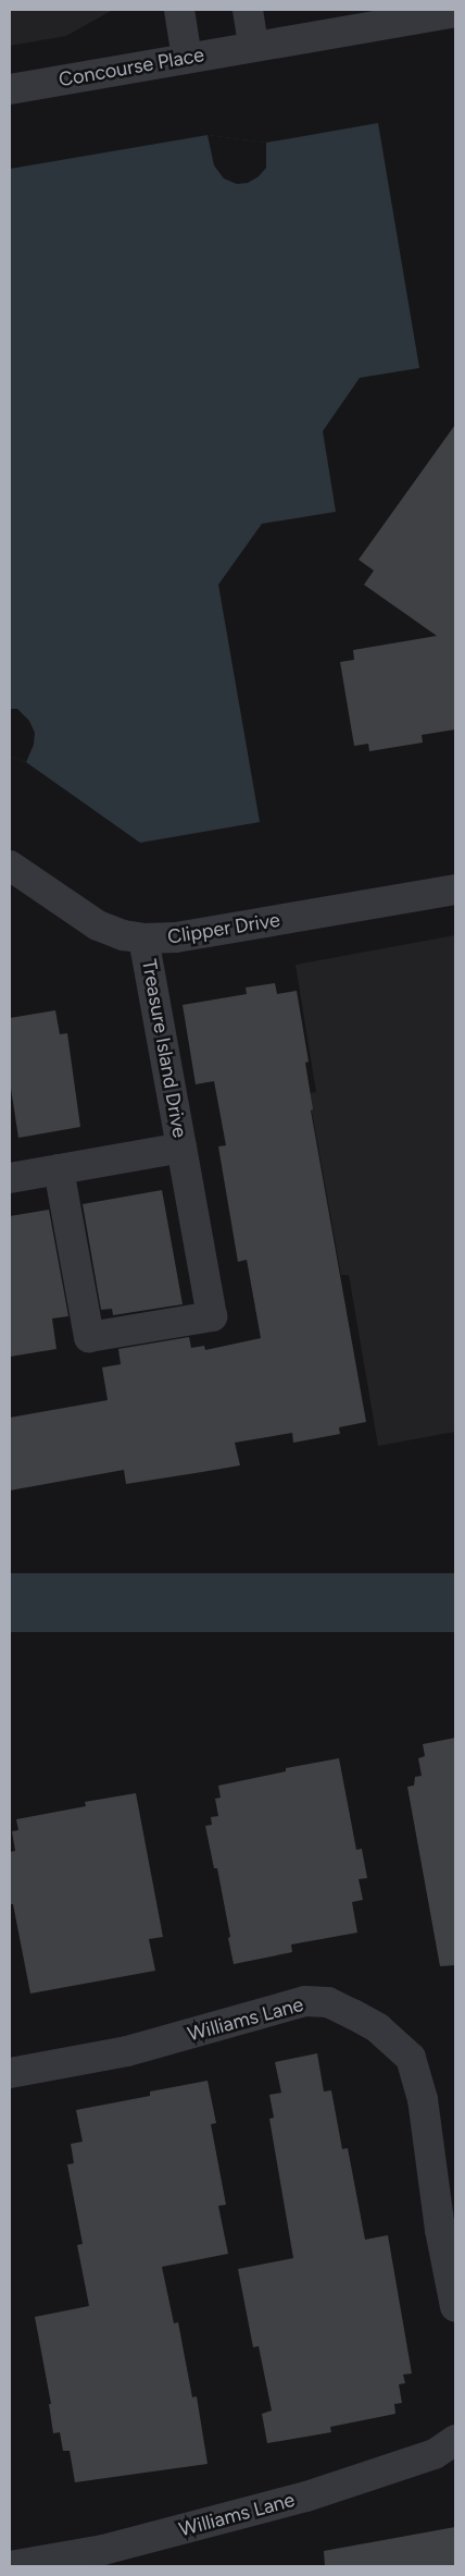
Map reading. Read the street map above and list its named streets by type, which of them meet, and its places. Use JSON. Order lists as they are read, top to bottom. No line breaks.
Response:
{"streets":{"street":["Concourse Place","Clipper Drive","Treasure Island Drive","Williams Lane"]},"crossings":[["Clipper Drive","Treasure Island Drive"]]}
